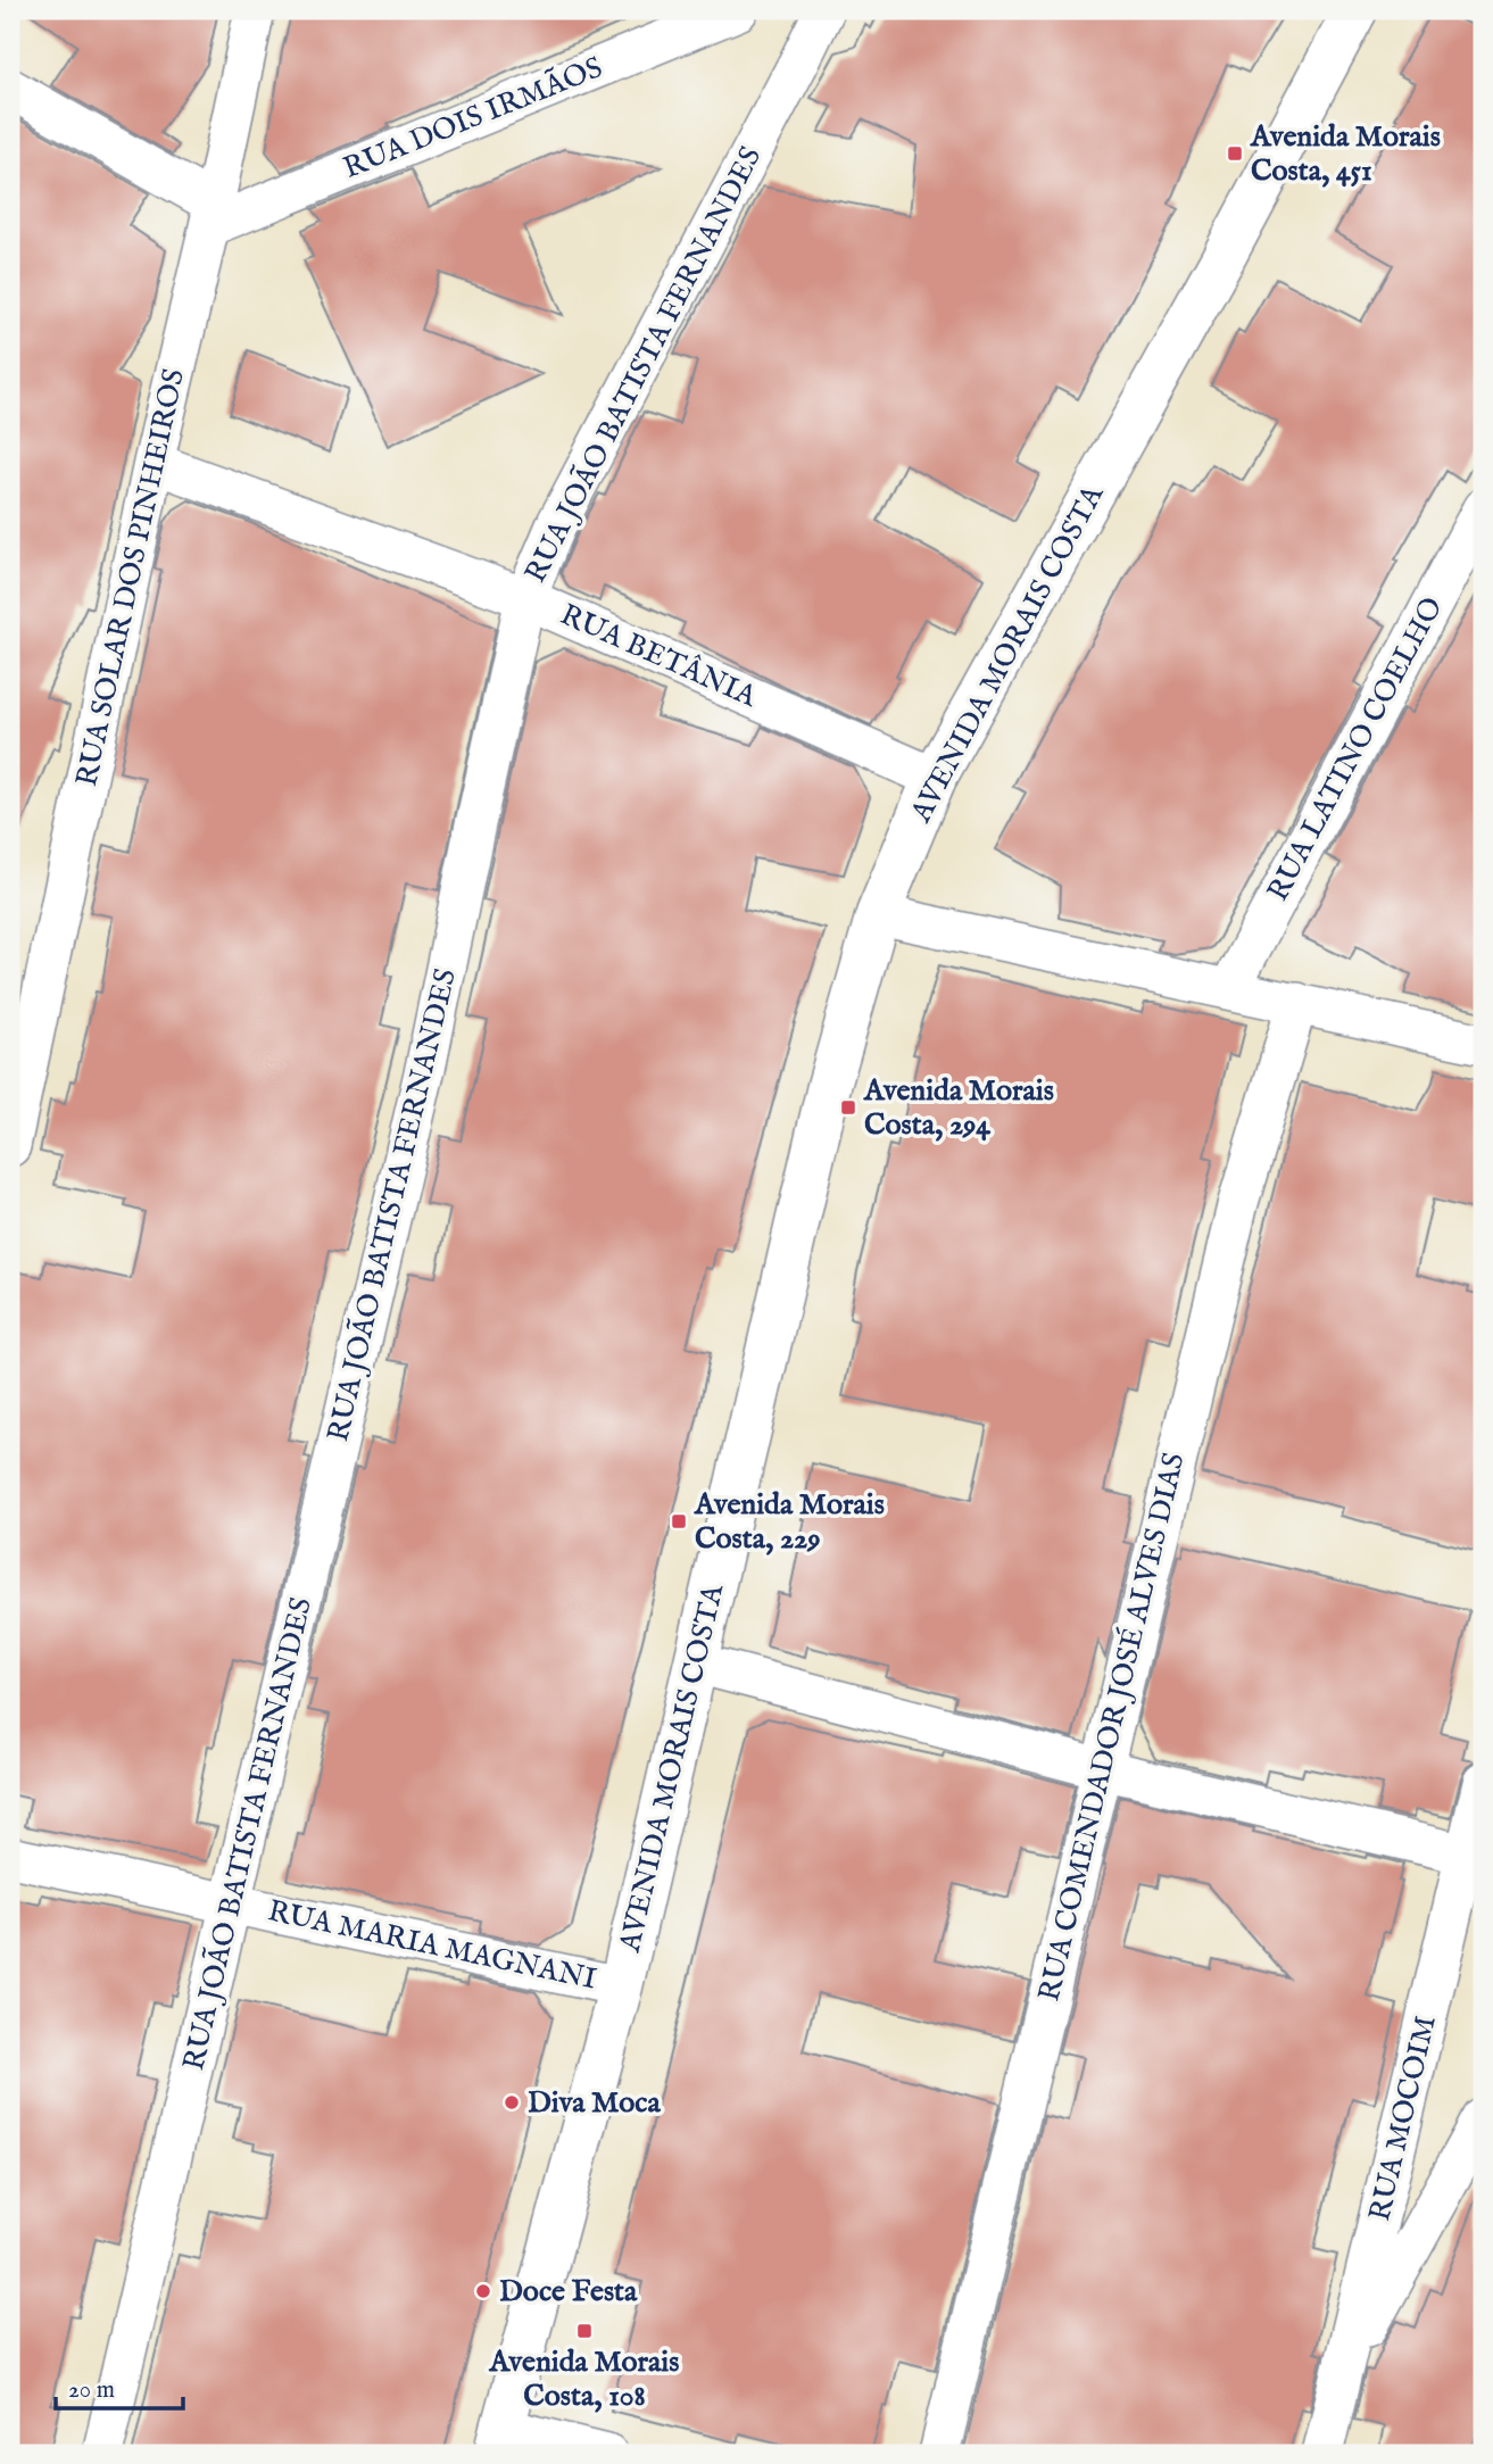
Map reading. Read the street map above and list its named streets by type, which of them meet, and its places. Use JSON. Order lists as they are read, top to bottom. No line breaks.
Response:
{"streets":{"street":["RUA DOIS IRMÃOS","RUA JOÃO BATISTA FERNANDES","RUA SOLAR DOS PINHEIROS","AVENIDA MORAIS COSTA","RUA BETÂNIA","RUA LATINO COELHO","RUA COMENDADOR JOSÉ ALVES DIAS","RUA MARIA MAGNANI","RUA MOCOIM"]},"crossings":[["RUA DOIS IRMÃOS","RUA SOLAR DOS PINHEIROS"],["RUA JOÃO BATISTA FERNANDES","RUA BETÂNIA"],["RUA JOÃO BATISTA FERNANDES","RUA MARIA MAGNANI"],["RUA SOLAR DOS PINHEIROS","RUA BETÂNIA"],["AVENIDA MORAIS COSTA","RUA BETÂNIA"],["AVENIDA MORAIS COSTA","RUA MARIA MAGNANI"]],"places":{"transit":["Avenida Morais Costa, 451","Avenida Morais Costa, 294","Avenida Morais Costa, 229","Avenida Morais Costa, 108"],"other":["Diva Moca","Doce Festa"]},"scale_bar":"20 m"}
